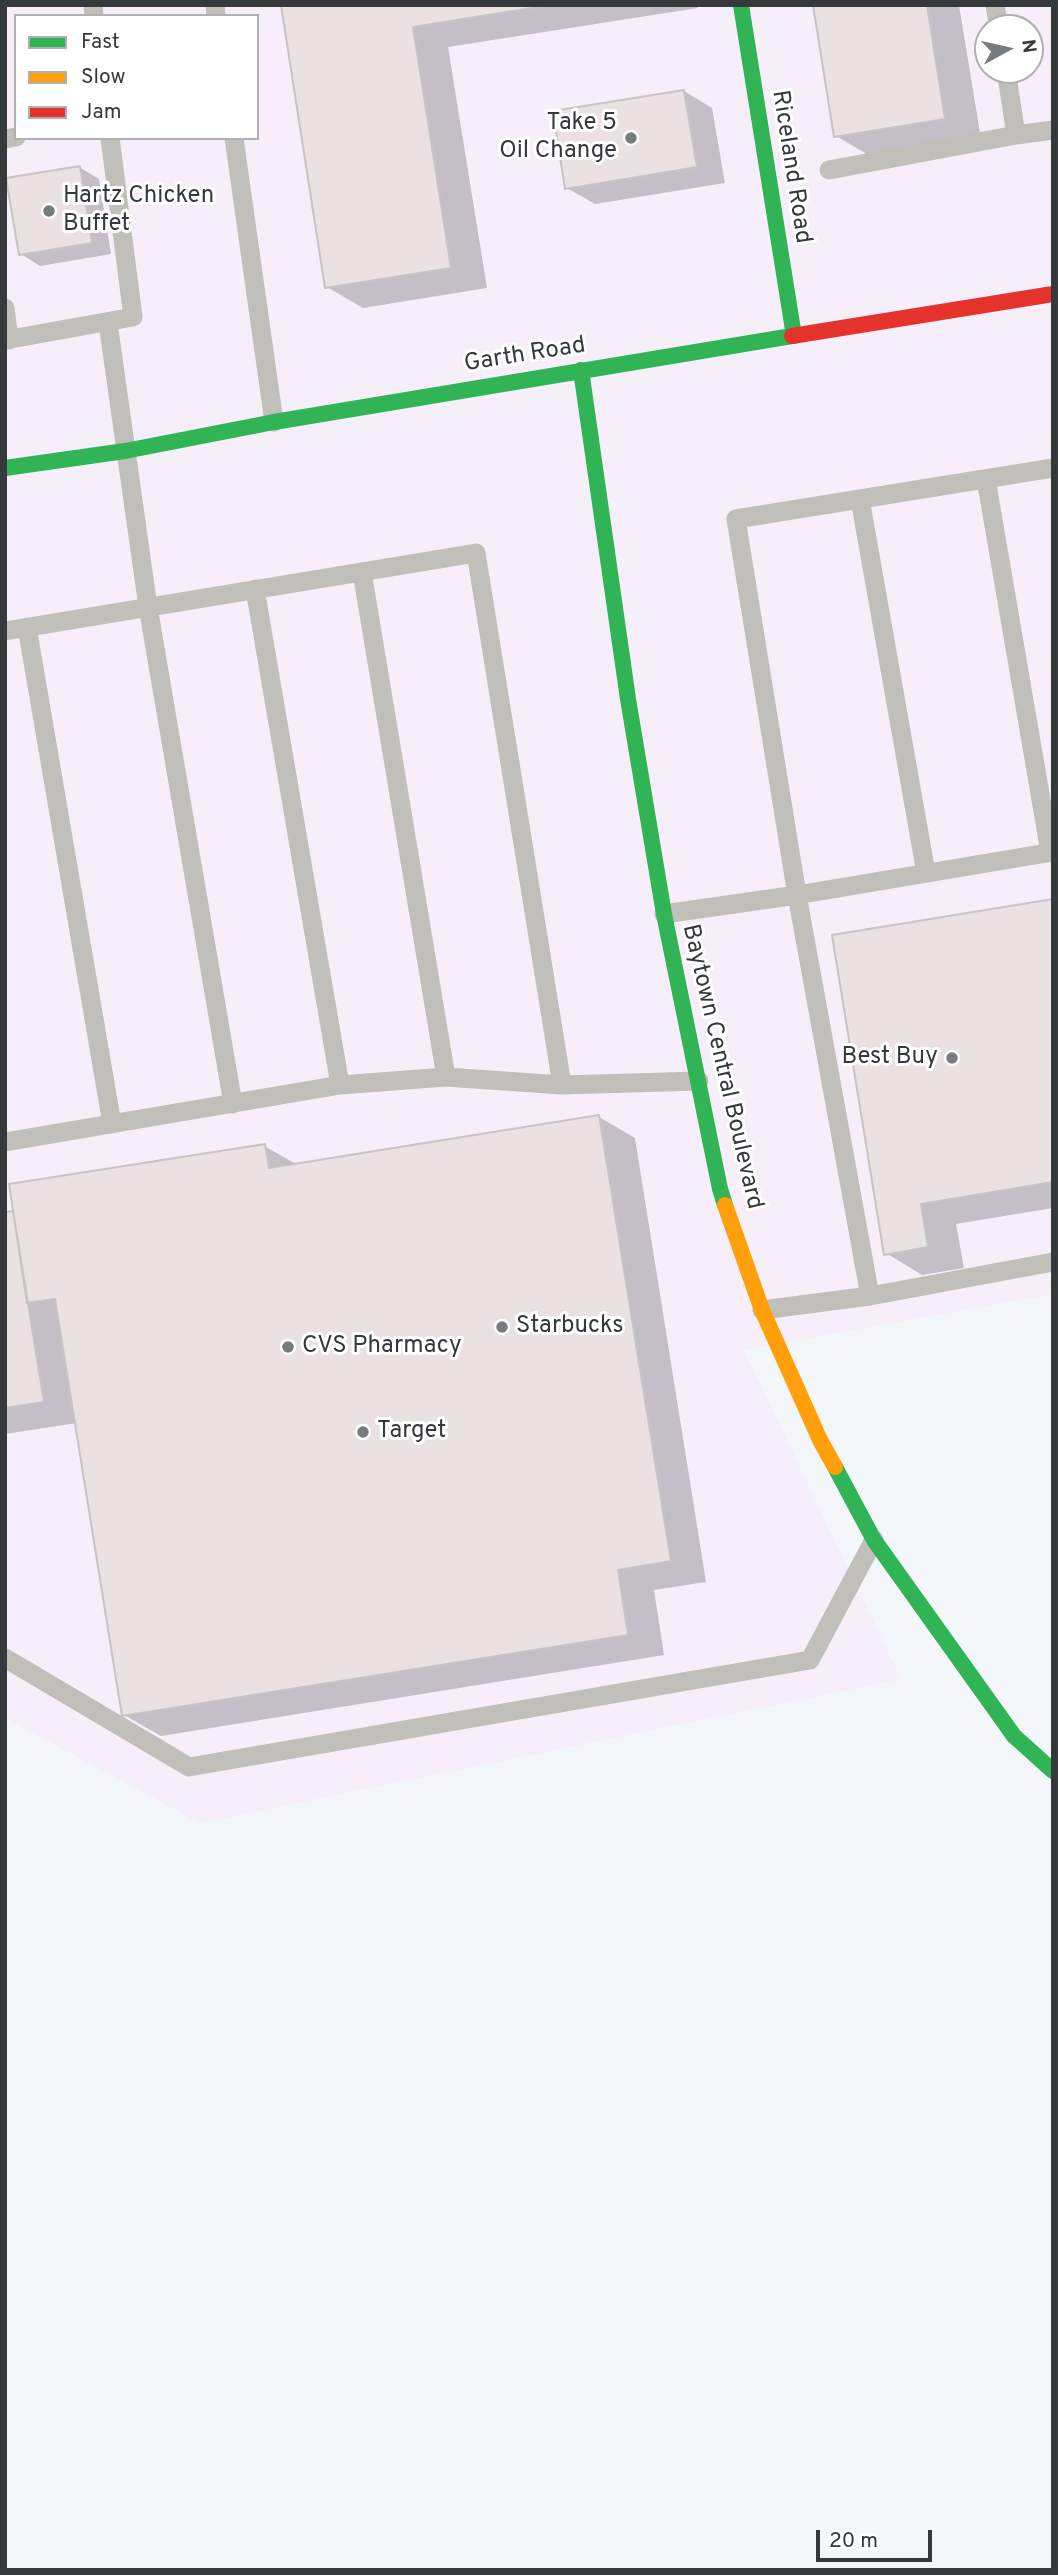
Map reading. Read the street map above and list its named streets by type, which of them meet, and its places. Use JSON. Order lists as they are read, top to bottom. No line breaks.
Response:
{"streets":{"street":["Riceland Road","Garth Road","Baytown Central Boulevard"]},"crossings":[["Riceland Road","Garth Road"],["Garth Road","Baytown Central Boulevard"]],"places":["Take 5 Oil Change","Hartz Chicken Buffet","Best Buy","Starbucks","CVS Pharmacy","Target"],"legend":["Fast","Slow","Jam"],"scale_bar":"20 m","north":"right"}
